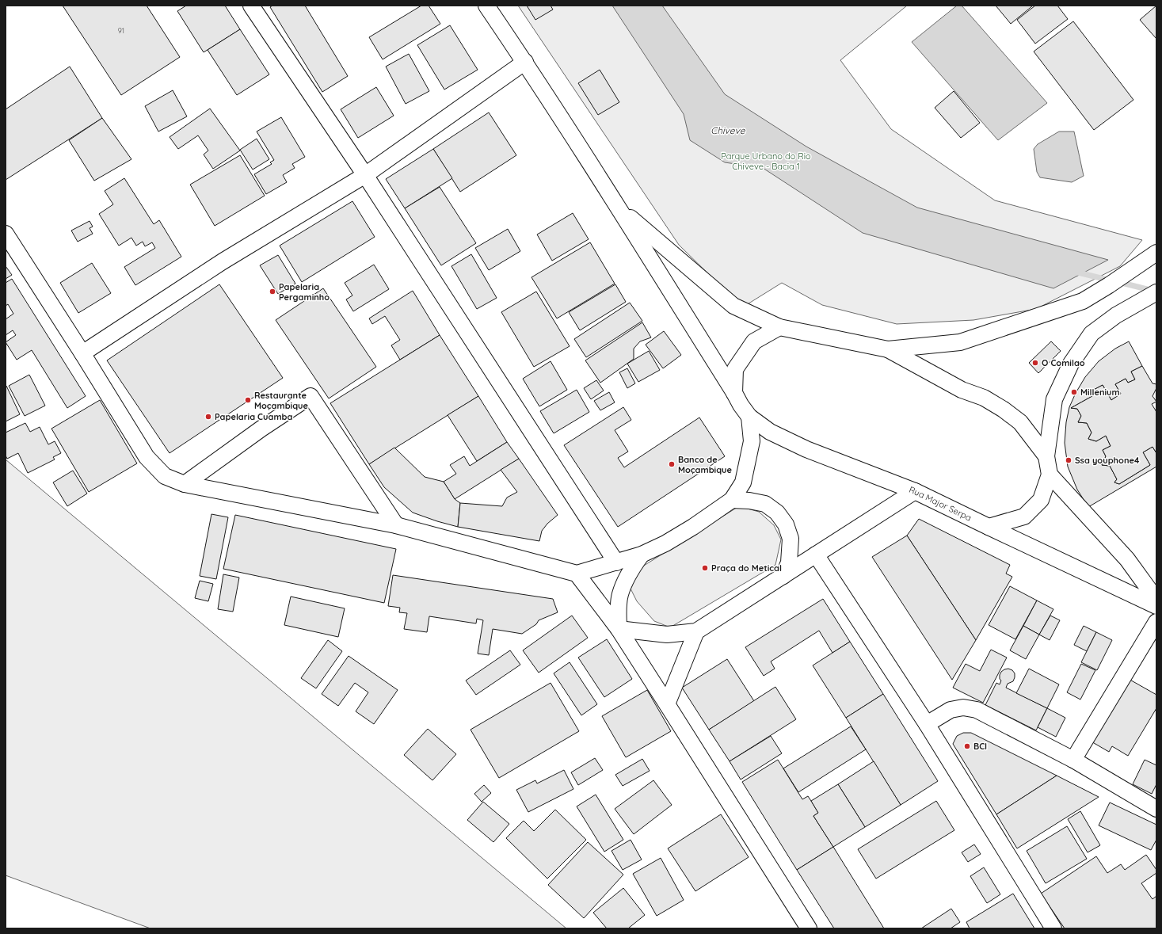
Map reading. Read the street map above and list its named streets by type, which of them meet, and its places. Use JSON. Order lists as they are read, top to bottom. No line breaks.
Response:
{"streets":{"street":["Rua Major Serpa"]},"water":["Chiveve"],"parks":["Parque Urbano do Rio Chiveve - Bacia 1"],"places":["Papelaria Pergaminho","O Comilao","Millenium","Restaurante Moçambique","Papelaria Cuamba","Ssa youphone4","Banco de Moçambique","Praça do Metical","BCI"],"house_numbers":["91"]}
